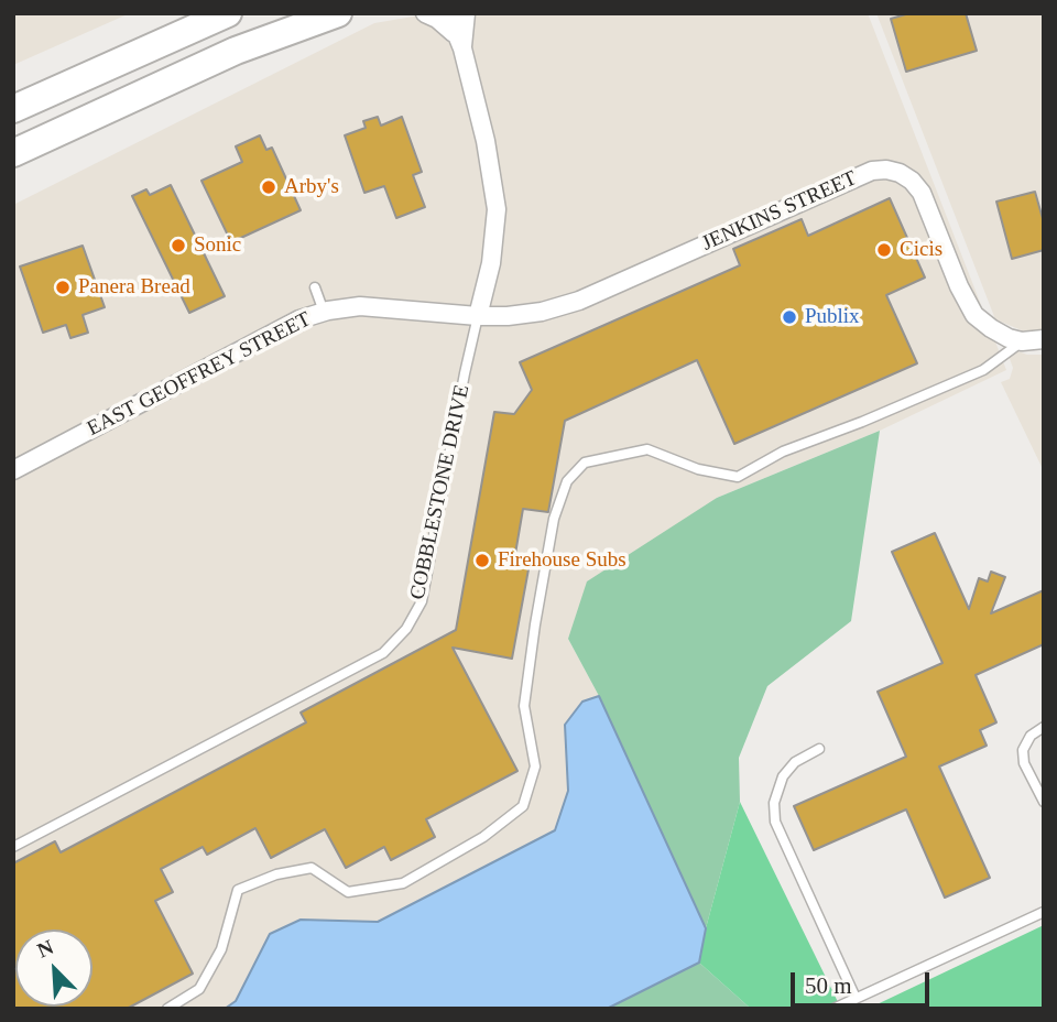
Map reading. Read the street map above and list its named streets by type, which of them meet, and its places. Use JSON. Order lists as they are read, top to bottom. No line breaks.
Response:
{"streets":{"street":["JENKINS STREET","EAST GEOFFREY STREET","COBBLESTONE DRIVE"]},"crossings":[["JENKINS STREET","EAST GEOFFREY STREET"],["JENKINS STREET","COBBLESTONE DRIVE"],["EAST GEOFFREY STREET","COBBLESTONE DRIVE"]],"places":["Arby's","Sonic","Cicis","Panera Bread","Publix","Firehouse Subs"],"scale_bar":"50 m","north":"top left"}
